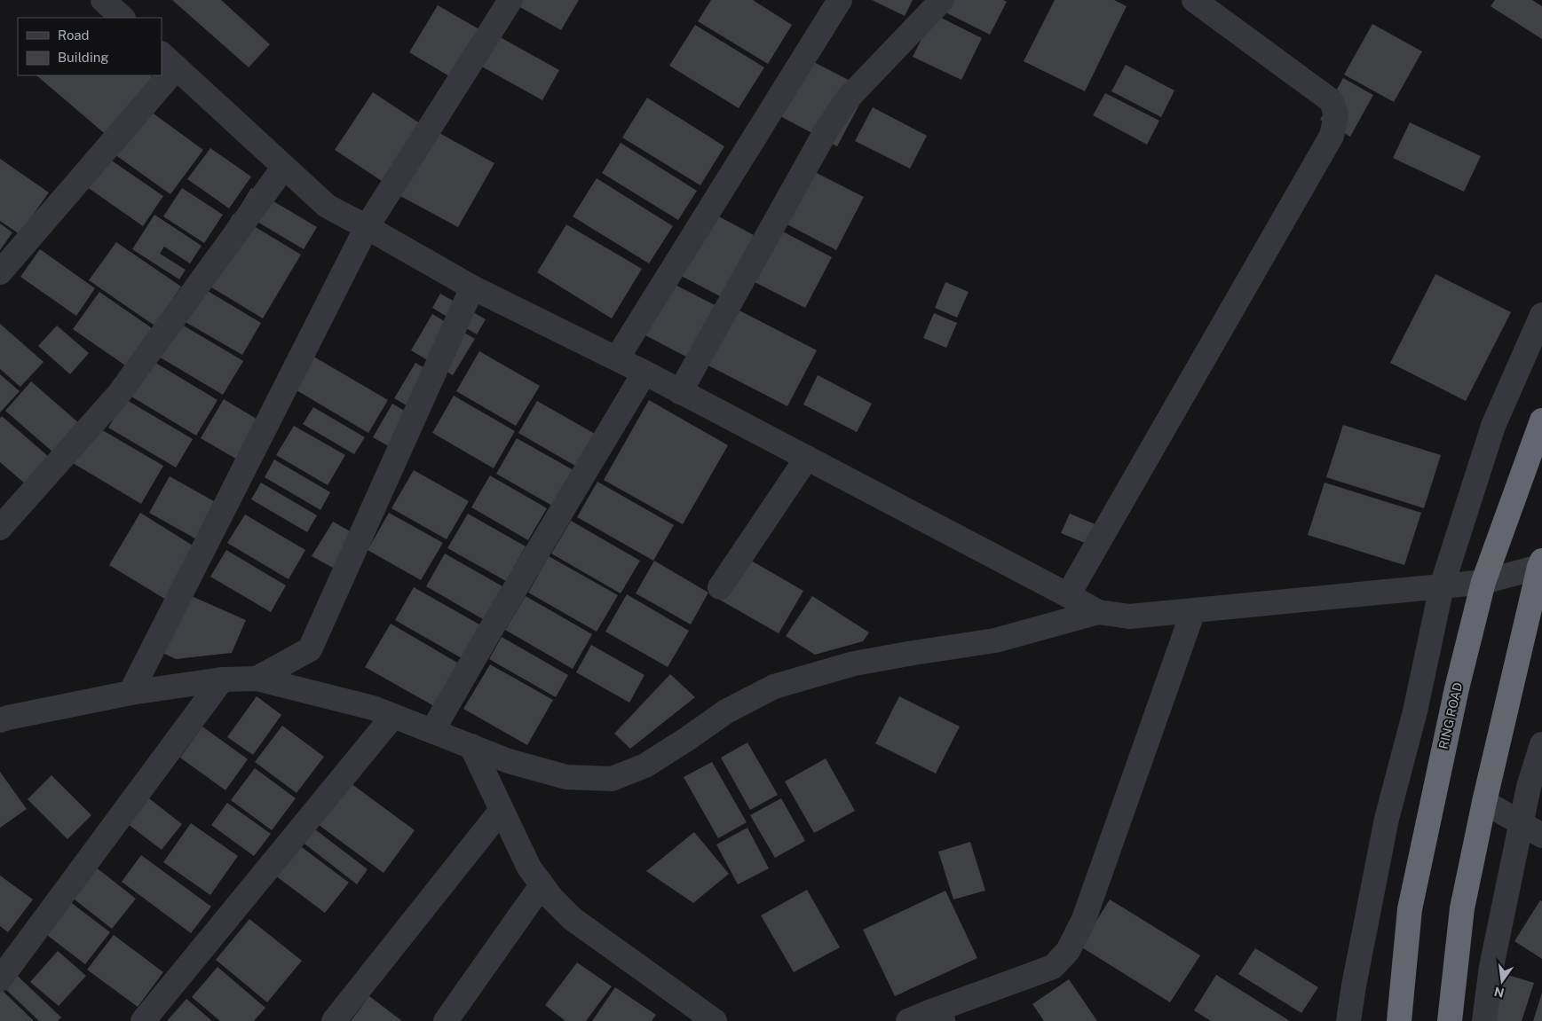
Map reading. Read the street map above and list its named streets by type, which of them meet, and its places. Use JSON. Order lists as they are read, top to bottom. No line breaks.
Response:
{"streets":{"highway":["RING ROAD"]},"legend":["Road","Building"],"north":"bottom"}
